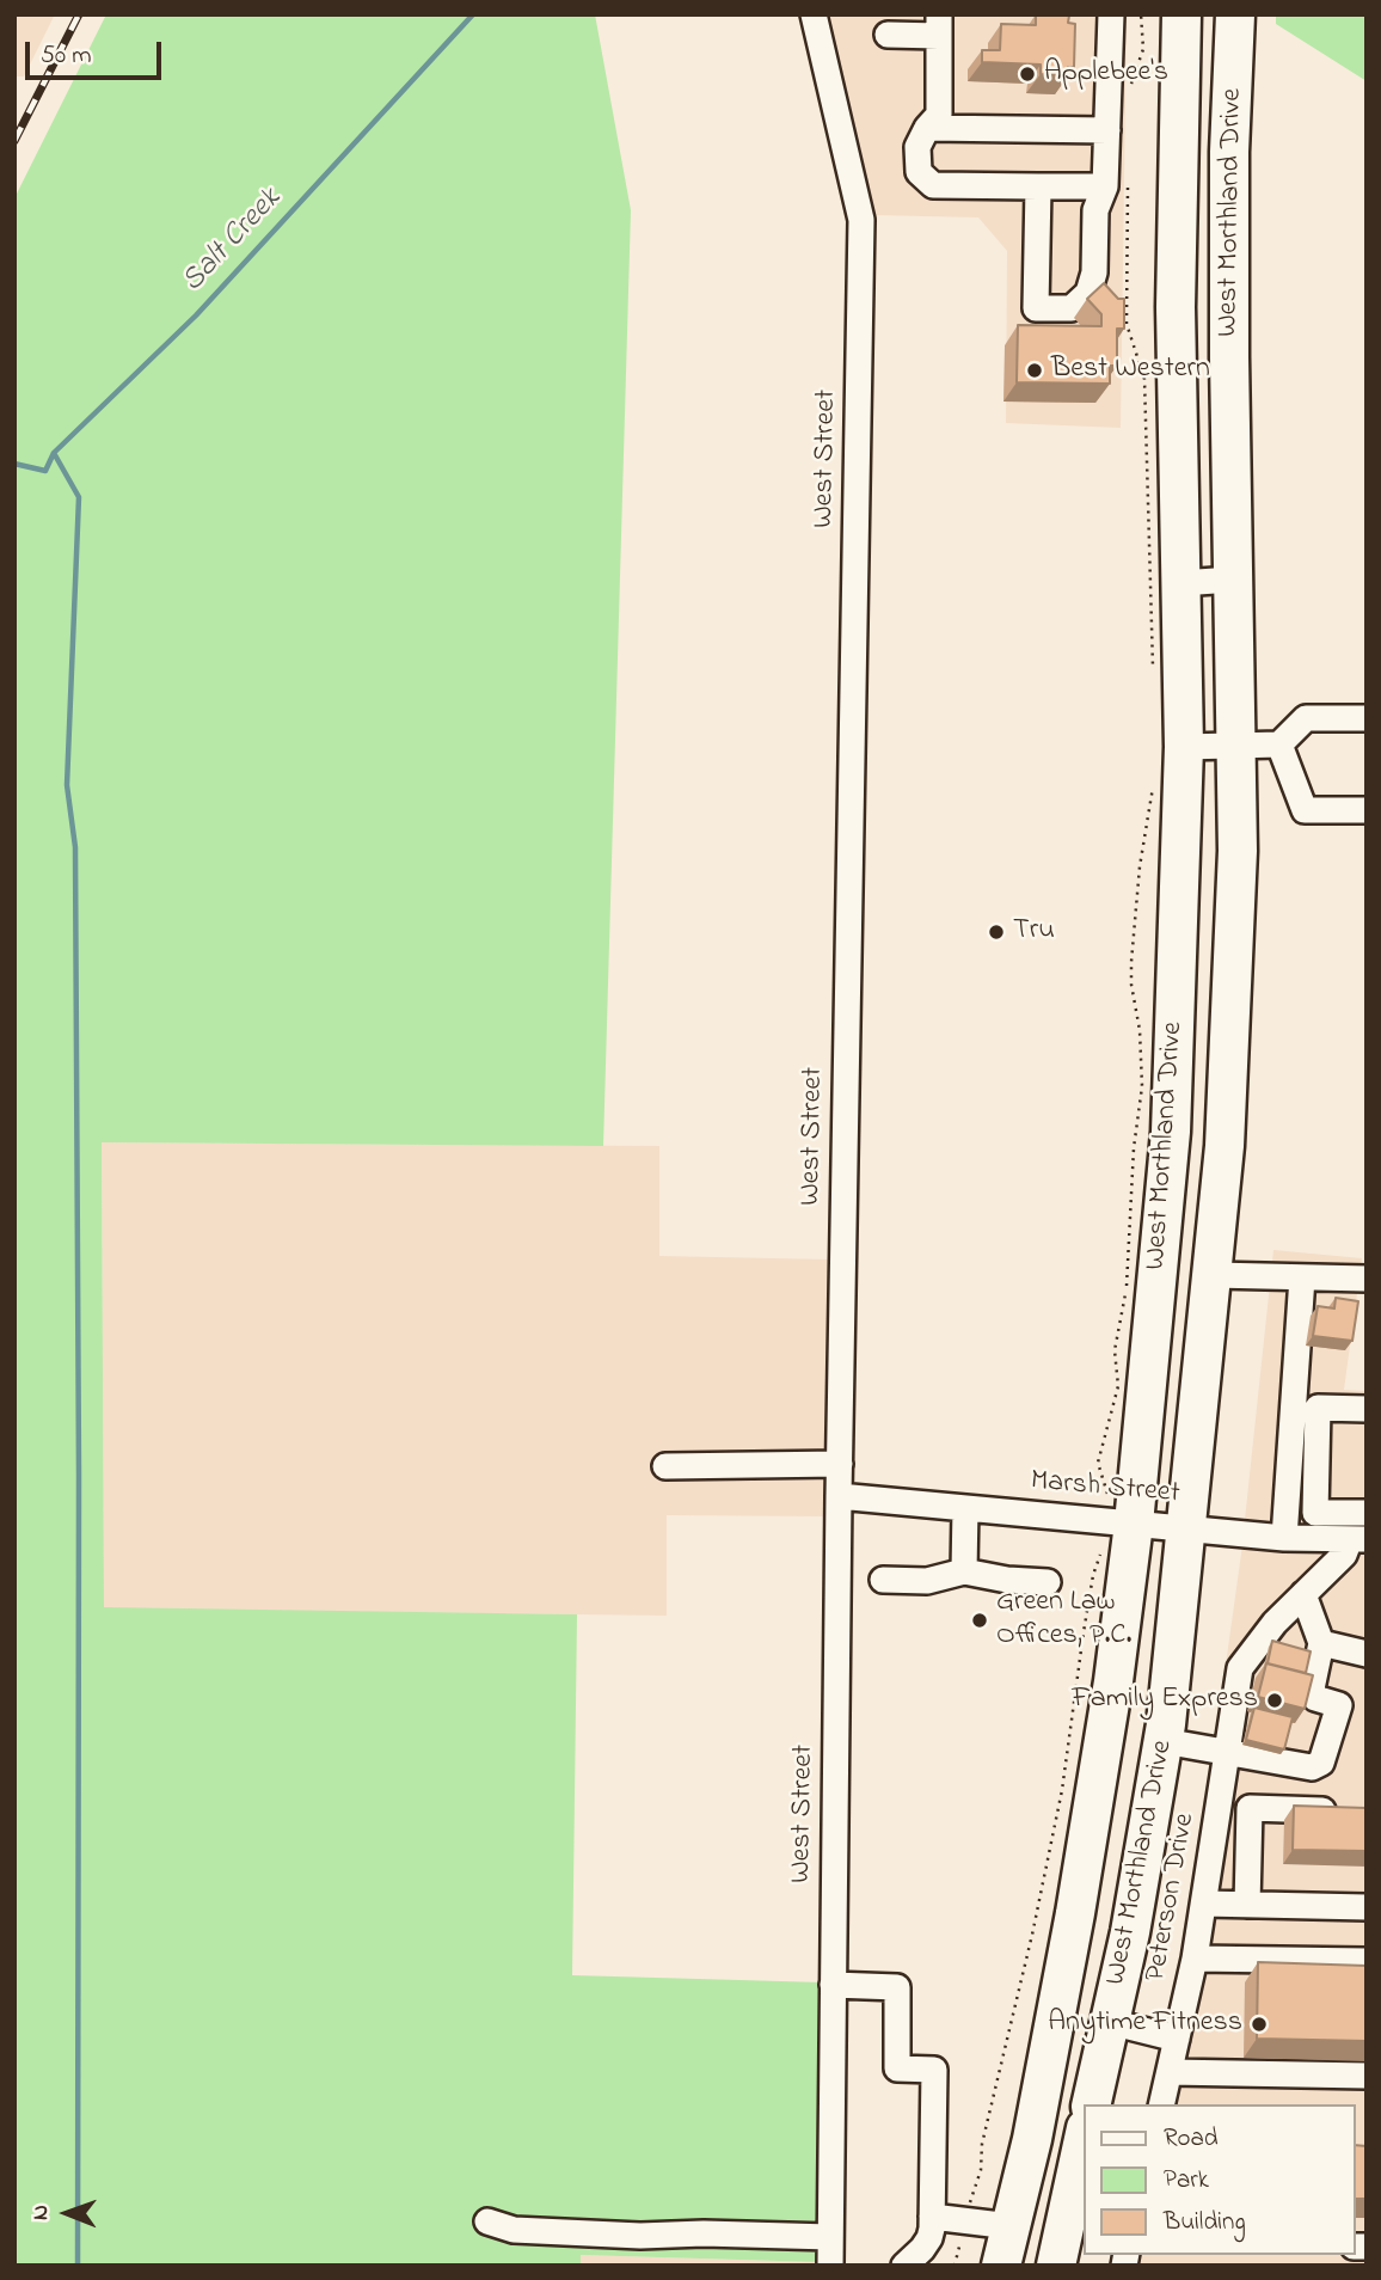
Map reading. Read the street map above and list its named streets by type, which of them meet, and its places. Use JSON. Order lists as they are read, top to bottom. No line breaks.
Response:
{"streets":{"highway":["West Morthland Drive"],"street":["West Street","Marsh Street","Peterson Drive"]},"crossings":[["West Morthland Drive","Marsh Street"],["West Street","Marsh Street"],["Marsh Street","Peterson Drive"]],"water":["Salt Creek"],"places":["Applebee's","Best Western","Tru","Green Law Offices, P.C.","Family Express","Anytime Fitness"],"legend":["Road","Park","Building"],"scale_bar":"50 m","north":"left"}
